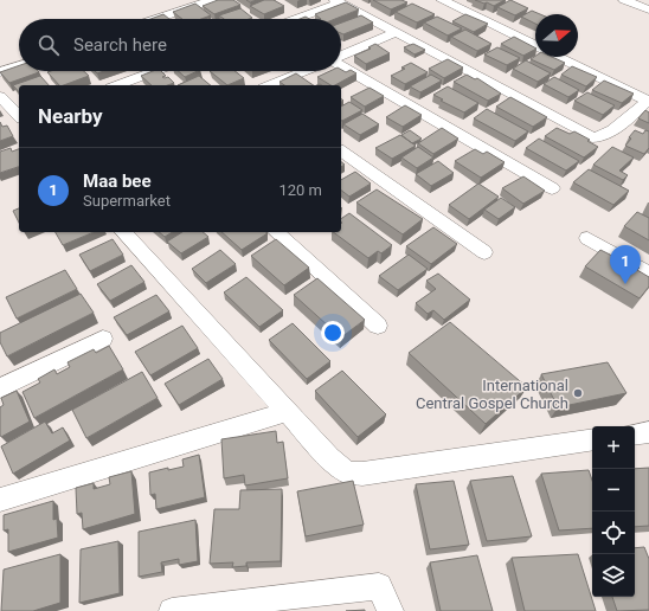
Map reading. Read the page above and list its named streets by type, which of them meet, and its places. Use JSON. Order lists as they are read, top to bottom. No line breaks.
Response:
{"places":["International Central Gospel Church"],"north":"right","page":{"search":"Search here","heading":"Nearby","list":[{"mark":"1","name":"Maa bee","note":"Supermarket","value":"120 m"}],"pins":"1","map_buttons":["+","−"]}}
